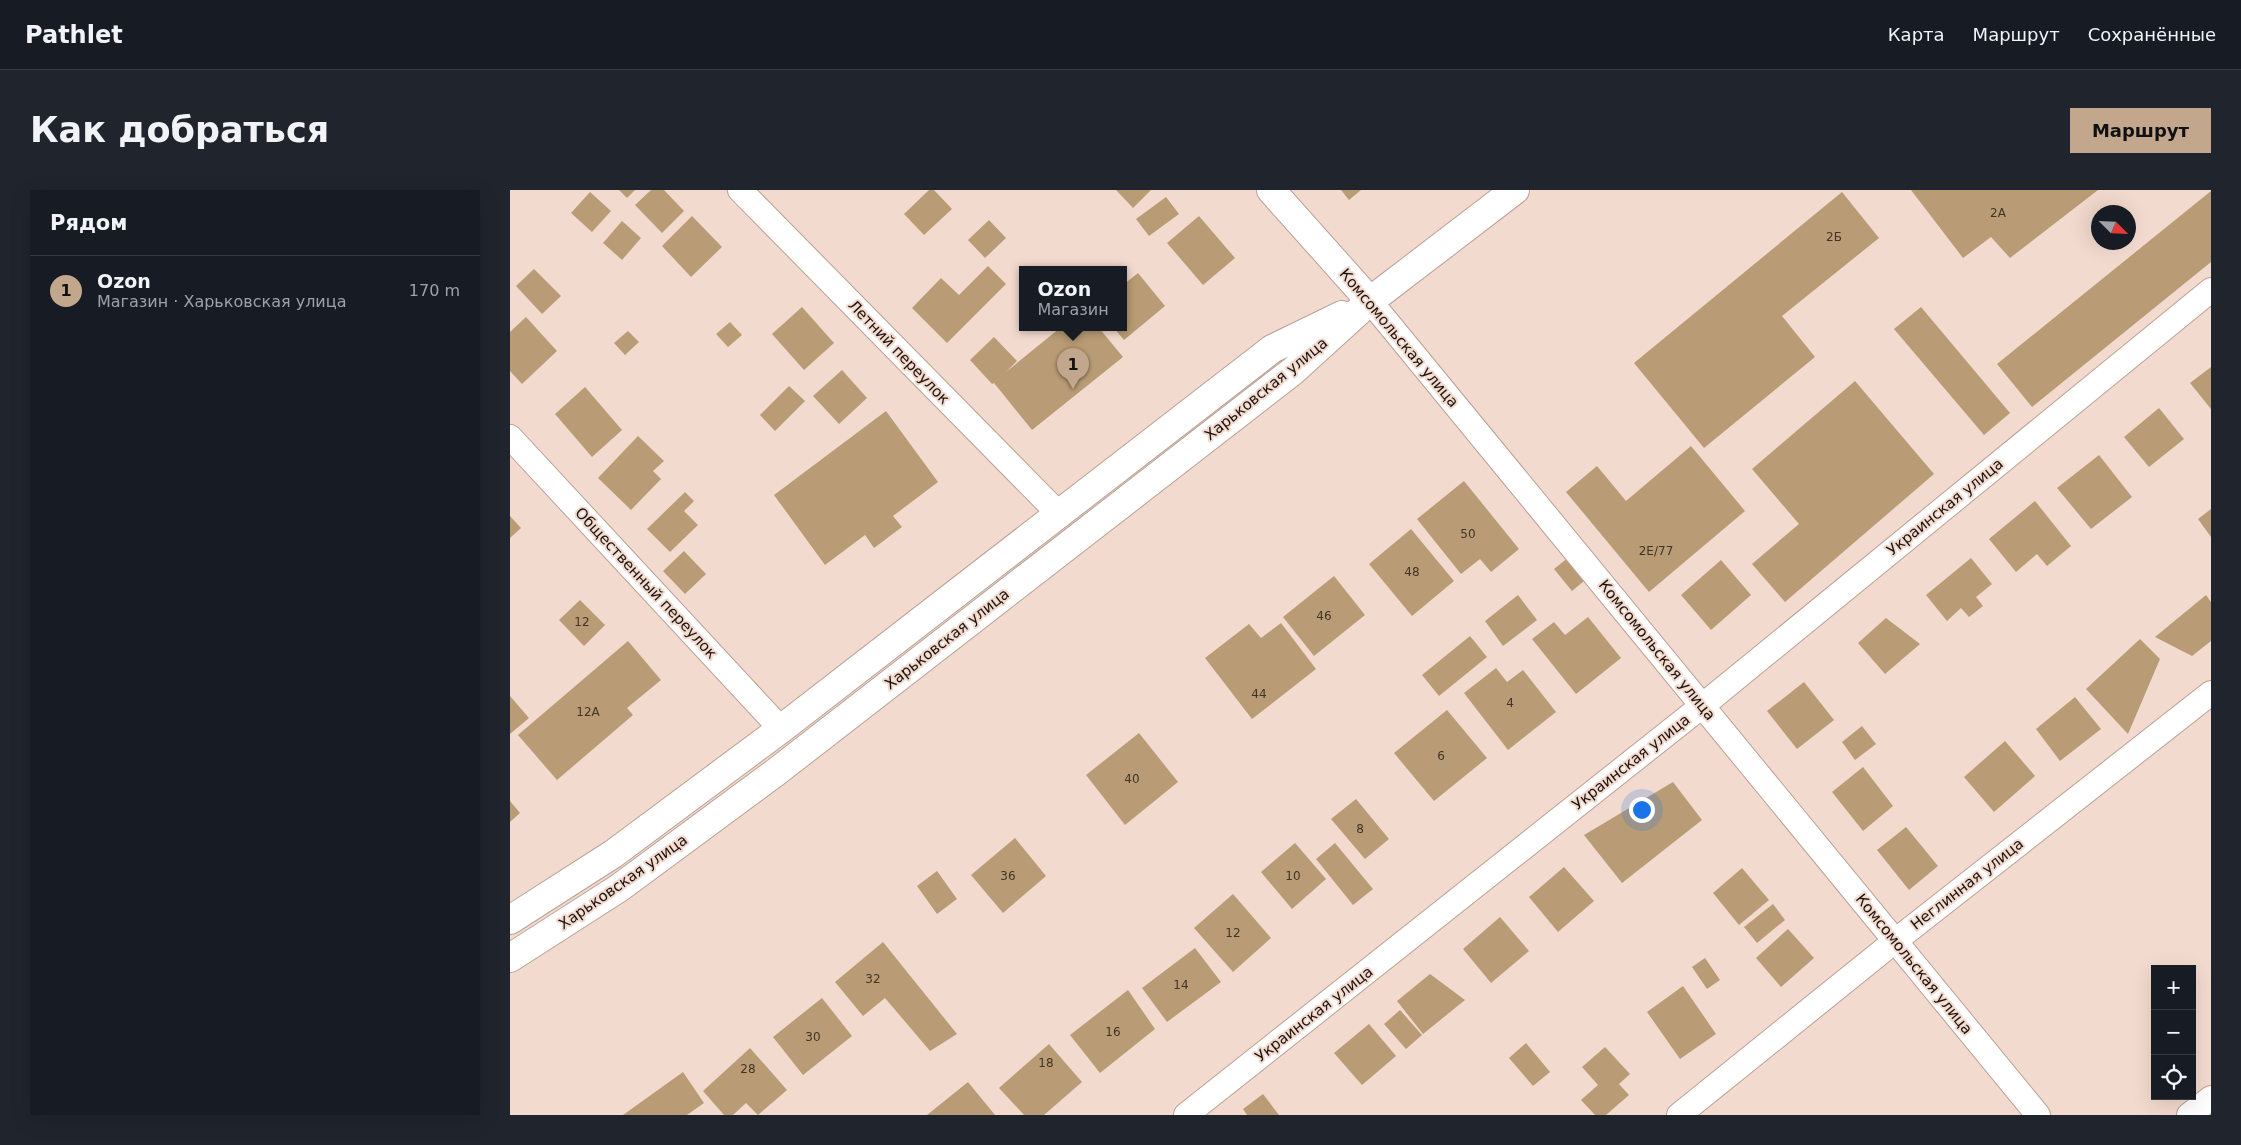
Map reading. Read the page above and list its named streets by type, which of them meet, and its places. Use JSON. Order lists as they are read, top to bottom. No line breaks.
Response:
{"streets":{"main road":["Комсомольская улица","Харьковская улица"],"street":["Летний переулок","Украинская улица","Общественный переулок","Неглинная улица"]},"crossings":[["Комсомольская улица","Харьковская улица"],["Комсомольская улица","Украинская улица"],["Комсомольская улица","Неглинная улица"],["Летний переулок","Харьковская улица"],["Харьковская улица","Общественный переулок"]],"house_numbers":["2А","2Б","50","2Е/77","48","46","12","44","4","12А","6","40","8","36","10","12","32","14","16","30","18","28"],"north":"bottom right","page":{"header":"Pathlet","nav":["Карта","Маршрут","Сохранённые"],"buttons":"Маршрут","title":"Как добраться","heading":"Рядом","list":[{"mark":"1","name":"Ozon","note":"Магазин · Харьковская улица","value":"170 m"}],"popup":["Ozon","Магазин"],"pins":"1","map_buttons":["+","−"]}}
